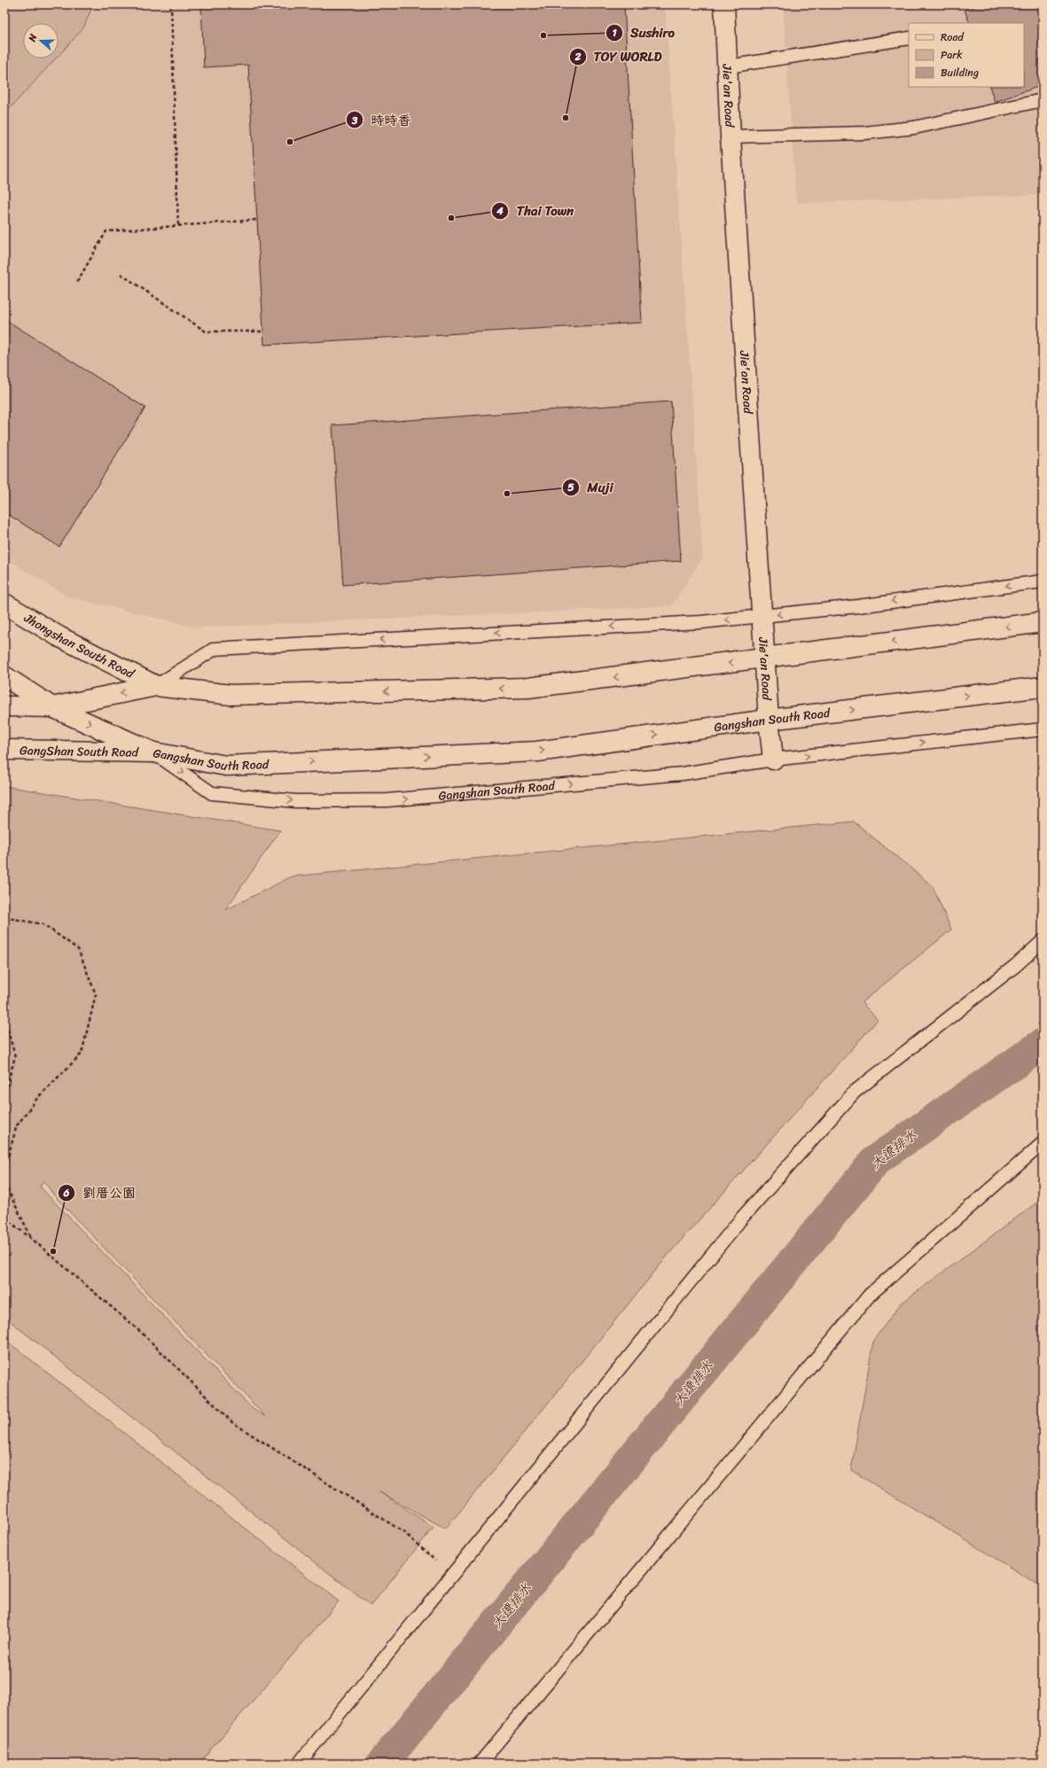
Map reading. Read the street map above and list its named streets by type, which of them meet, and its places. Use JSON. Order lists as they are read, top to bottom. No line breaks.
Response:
{"streets":{"main road":["Jie'an Road","Jhongshan South Road","Gangshan South Road","GangShan South Road"]},"crossings":[["Jie'an Road","Gangshan South Road"],["Gangshan South Road","GangShan South Road"]],"water":["大遼排水"],"places":["Sushiro","TOY WORLD","時時香","Thai Town","Muji","劉厝公園"],"legend":["Road","Park","Building"],"north":"left"}
